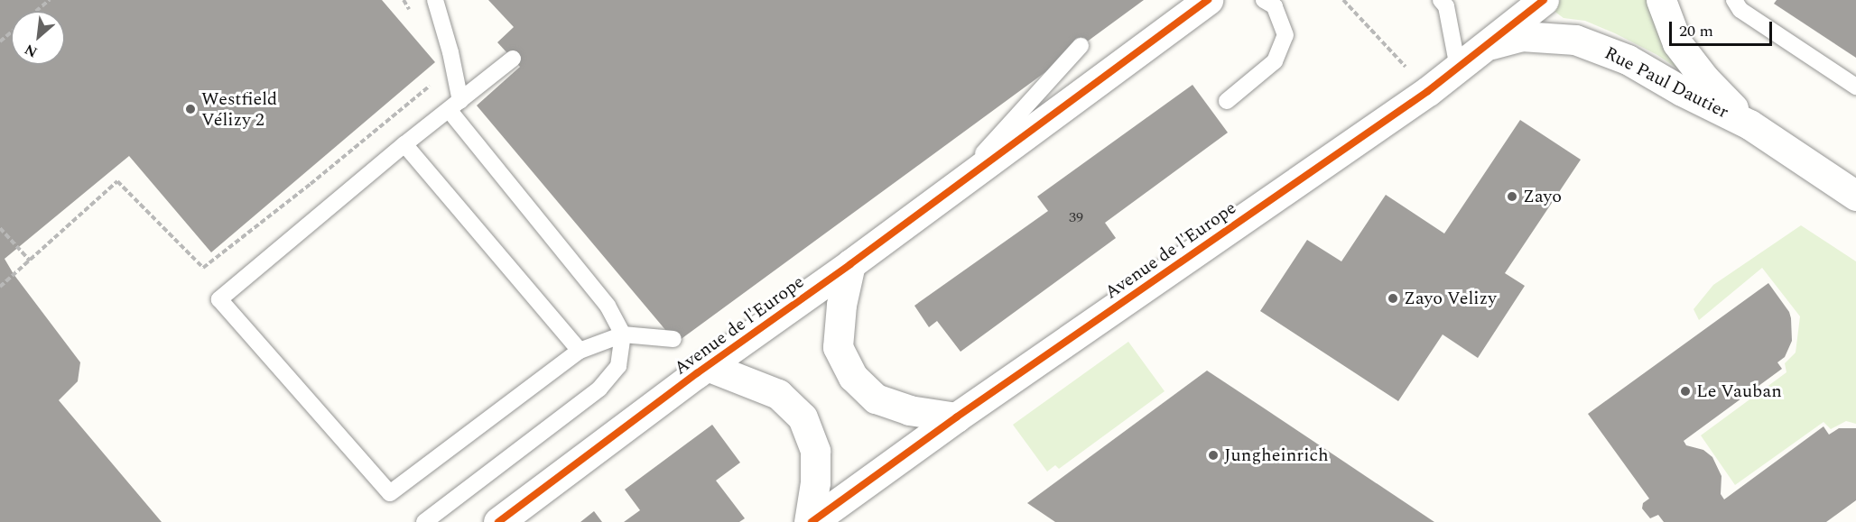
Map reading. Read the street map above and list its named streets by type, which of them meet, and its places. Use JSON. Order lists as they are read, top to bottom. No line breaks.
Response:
{"streets":{"street":["Rue Paul Dautier","Avenue de l'Europe"]},"crossings":[["Rue Paul Dautier","Avenue de l'Europe"]],"places":["Westfield Vélizy 2","Zayo","Zayo Velizy","Le Vauban","Jungheinrich"],"house_numbers":["39"],"scale_bar":"20 m","north":"bottom left"}
